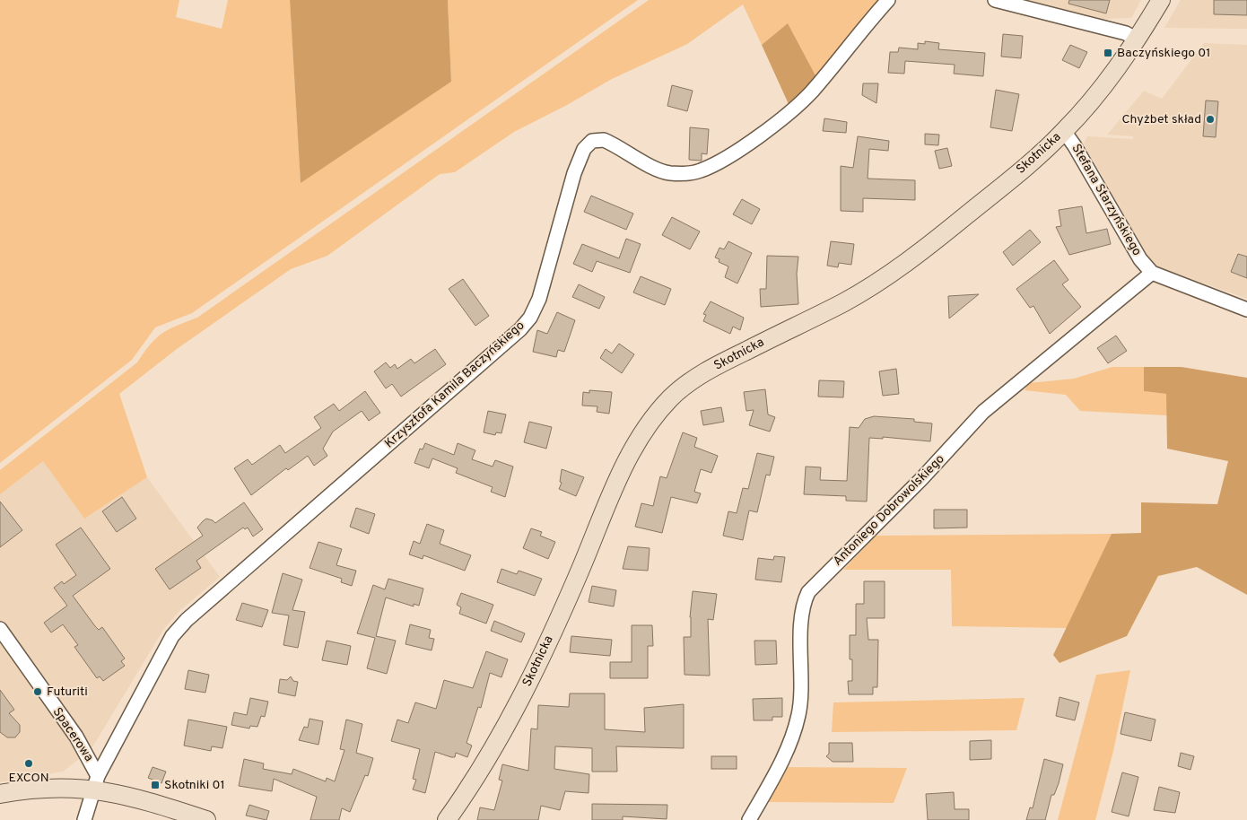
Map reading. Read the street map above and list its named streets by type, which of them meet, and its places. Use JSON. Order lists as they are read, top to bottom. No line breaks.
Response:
{"streets":{"main road":["Skotnicka"],"street":["Stefana Starzyńskiego","Krzysztofa Kamila Baczyńskiego","Antoniego Dobrowolskiego","Spacerowa"]},"crossings":[["Skotnicka","Stefana Starzyńskiego"],["Stefana Starzyńskiego","Antoniego Dobrowolskiego"],["Krzysztofa Kamila Baczyńskiego","Spacerowa"]],"places":{"transit":["Baczyńskiego 01","Skotniki 01"],"other":["Chyżbet skład","Futuriti","EXCON"]}}
